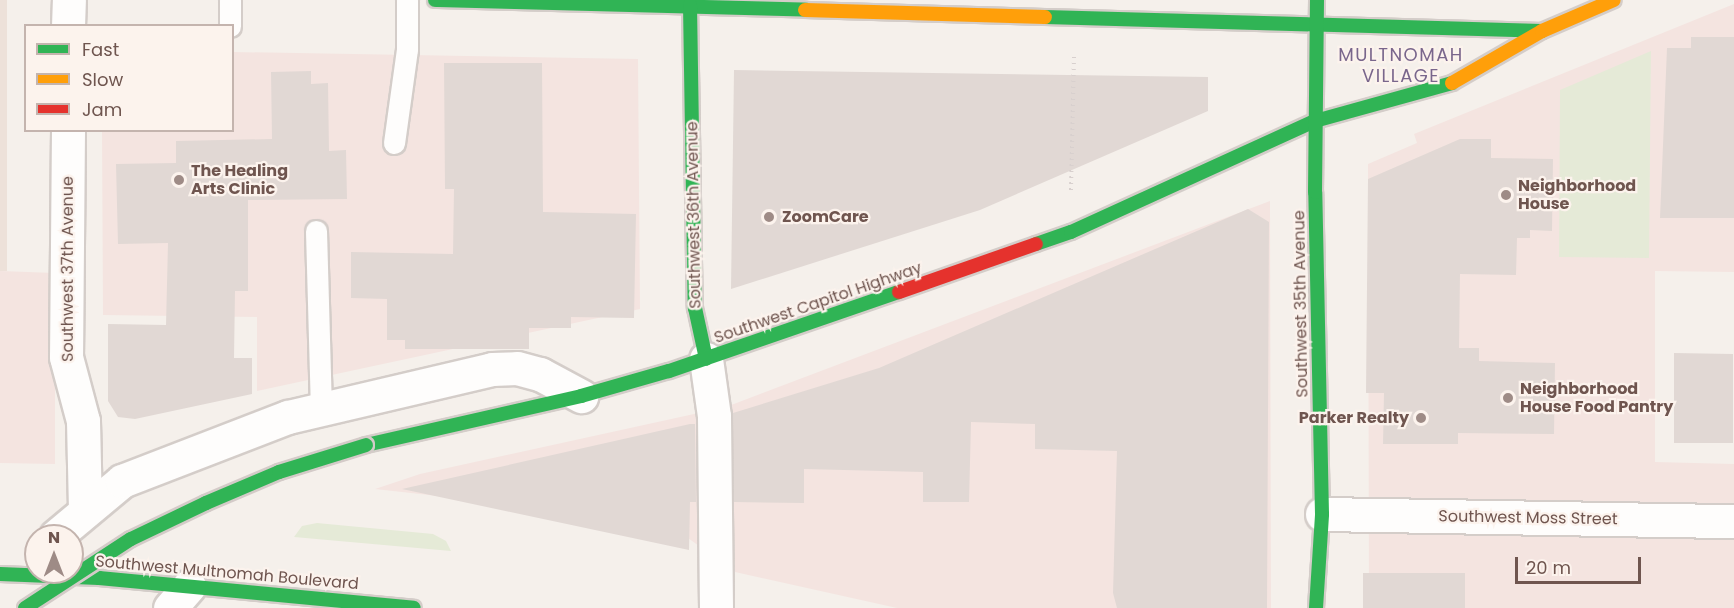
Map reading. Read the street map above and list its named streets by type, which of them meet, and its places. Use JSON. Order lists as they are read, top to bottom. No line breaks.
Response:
{"streets":{"street":["Southwest 36th Avenue","Southwest 37th Avenue","Southwest Capitol Highway","Southwest 35th Avenue","Southwest Moss Street","Southwest Multnomah Boulevard"]},"crossings":[["Southwest 36th Avenue","Southwest Capitol Highway"],["Southwest Capitol Highway","Southwest 35th Avenue"],["Southwest 35th Avenue","Southwest Moss Street"]],"districts":["MULTNOMAH VILLAGE"],"places":["The Healing Arts Clinic","Neighborhood House","ZoomCare","Neighborhood House Food Pantry","Parker Realty"],"legend":["Fast","Slow","Jam"],"scale_bar":"20 m","north":"top"}
